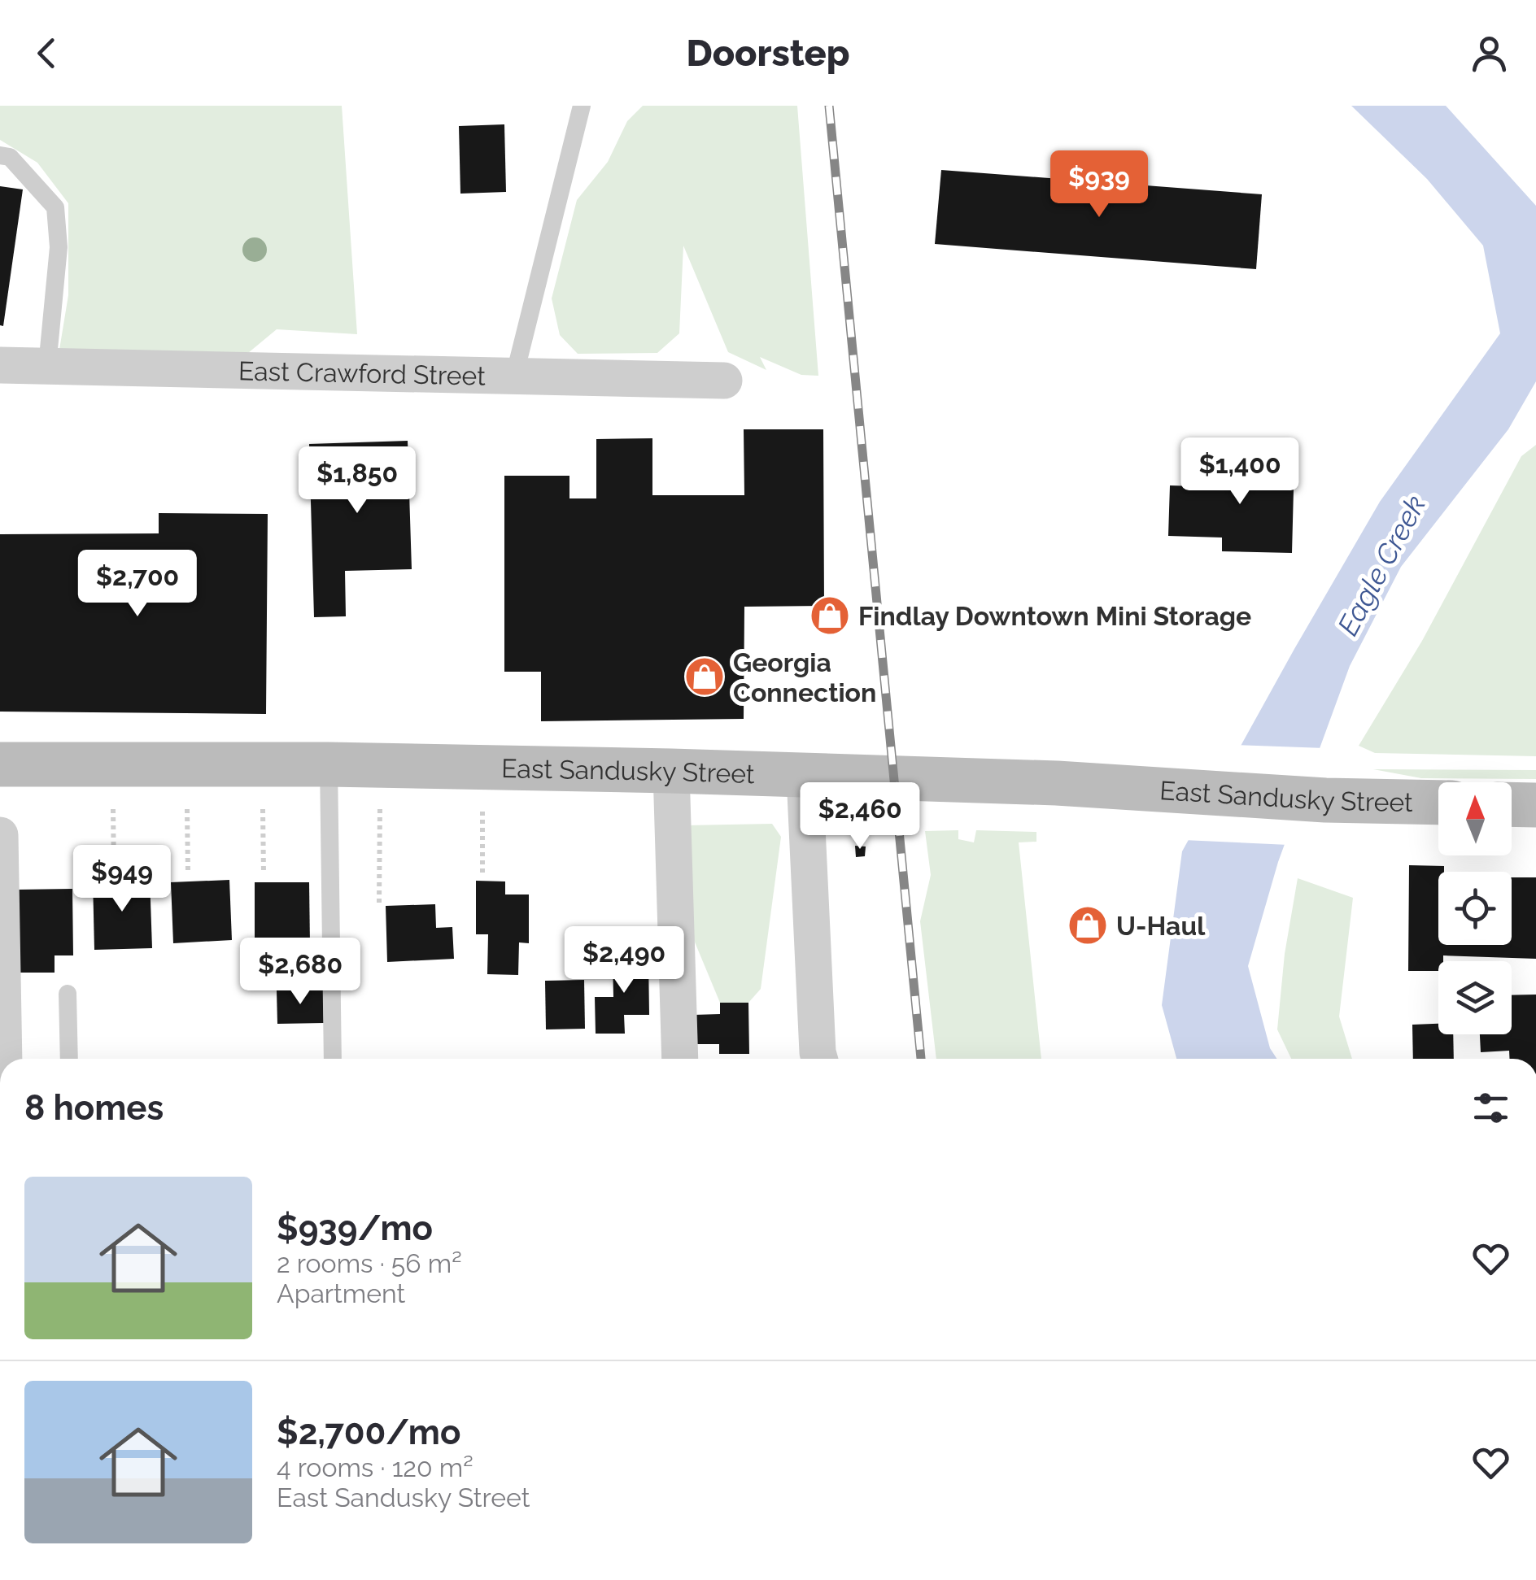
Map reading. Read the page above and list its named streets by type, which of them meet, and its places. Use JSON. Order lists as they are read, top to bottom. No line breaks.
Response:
{"streets":{"main road":["East Sandusky Street"],"street":["East Crawford Street"]},"water":["Eagle Creek"],"places":{"shop":["Findlay Downtown Mini Storage","Georgia Connection","U-Haul"]},"north":"top","page":{"header":"Doorstep","price":["$939","$1,400","$1,850","$2,700","$2,460","$949","$2,490","$2,680"],"heading":"8 homes","list":[{"name":"$939/mo","note":"2 rooms · 56 m² · Apartment"},{"name":"$2,700/mo","note":"4 rooms · 120 m² · East Sandusky Street"}]}}
